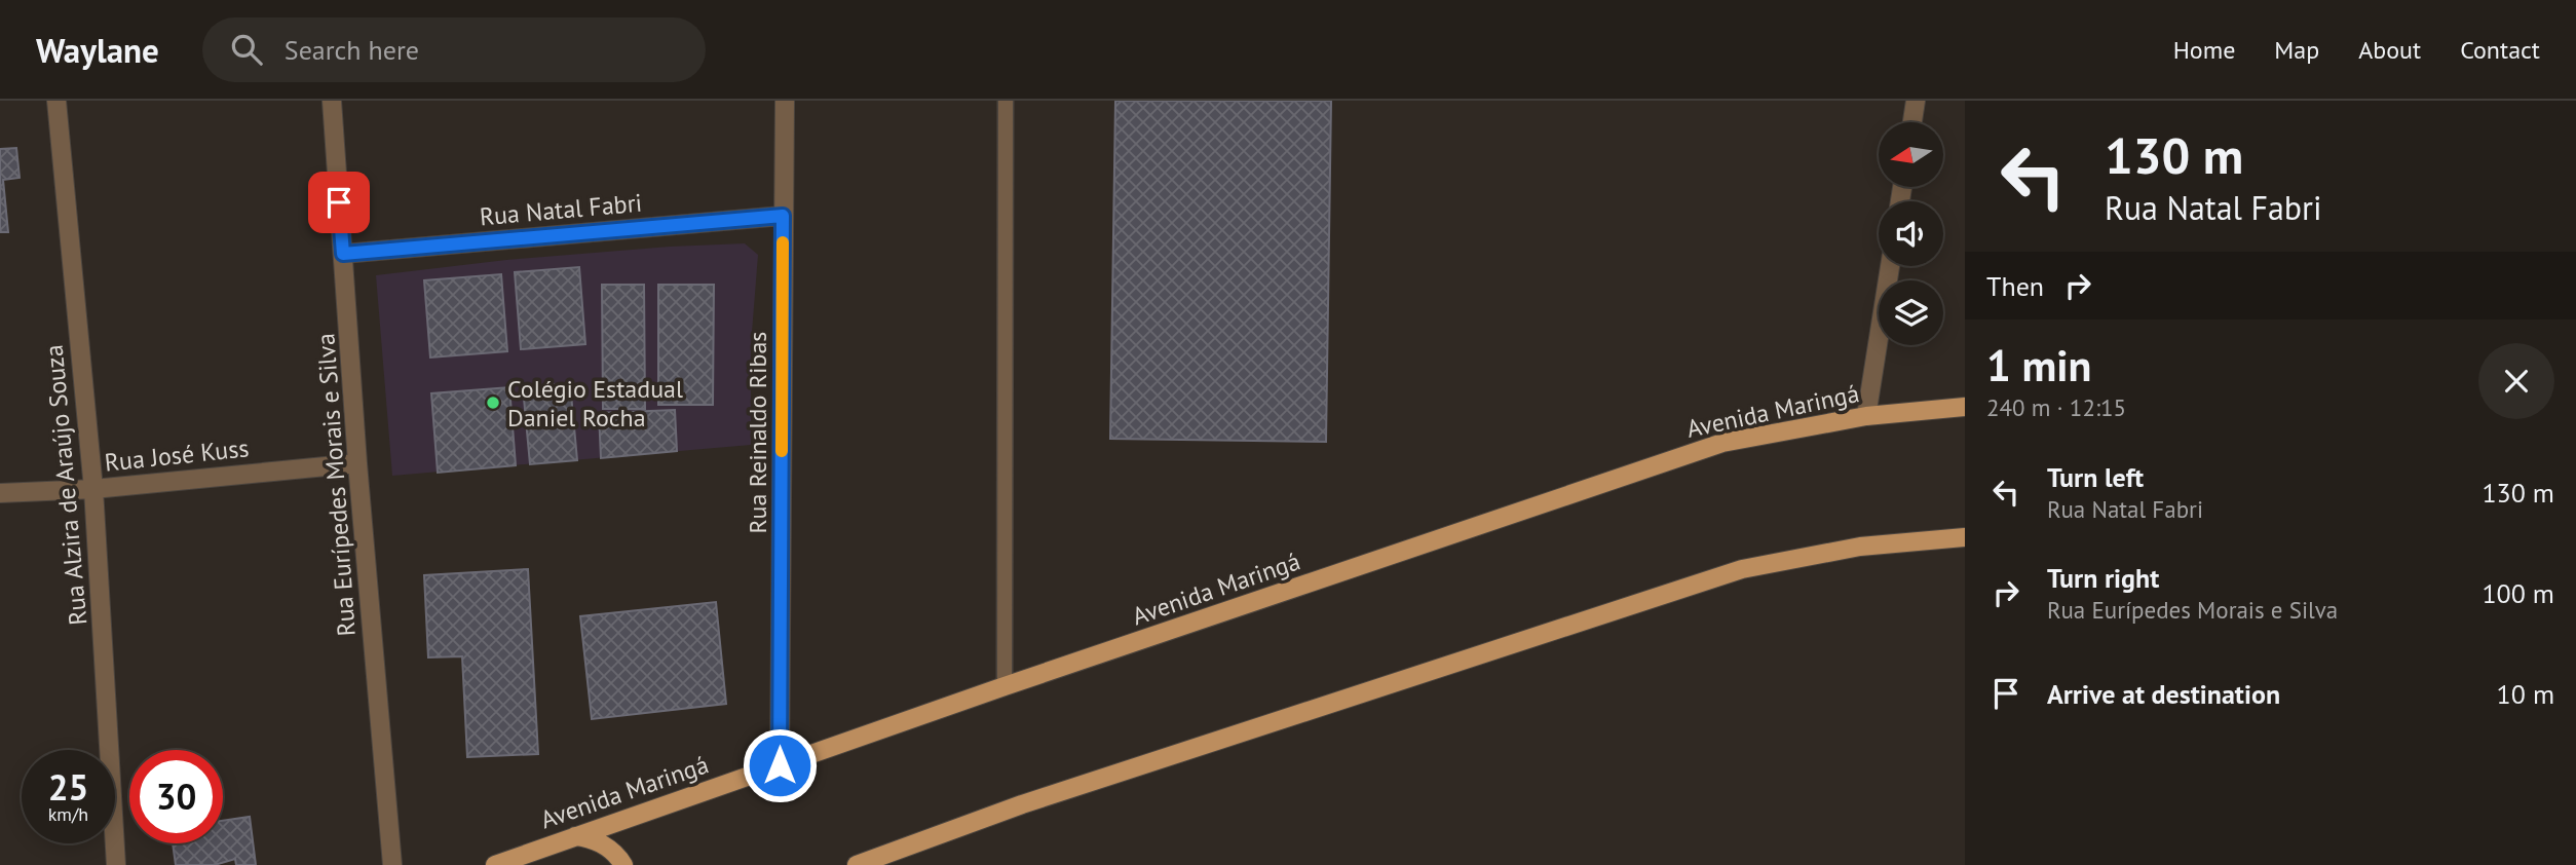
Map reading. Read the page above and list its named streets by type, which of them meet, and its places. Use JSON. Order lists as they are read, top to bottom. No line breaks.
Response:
{"streets":{"main road":["Avenida Maringá"],"street":["Rua Natal Fabri","Rua Reinaldo Ribas","Rua José Kuss","Rua Alzira de Araújo Souza","Rua Eurípedes Morais e Silva"]},"crossings":[["Rua Natal Fabri","Rua Reinaldo Ribas"],["Rua Natal Fabri","Rua Eurípedes Morais e Silva"],["Avenida Maringá","Rua Reinaldo Ribas"],["Rua José Kuss","Rua Alzira de Araújo Souza"],["Rua José Kuss","Rua Eurípedes Morais e Silva"]],"places":["Colégio Estadual Daniel Rocha"],"north":"left","page":{"header":"Waylane","search":"Search here","nav":["Home","Map","About","Contact"],"turn":["130 m","Rua Natal Fabri"],"then":"Then","heading":["1 min","240 m · 12:15"],"list":[{"name":"Turn left","note":"Rua Natal Fabri","value":"130 m"},{"name":"Turn right","note":"Rua Eurípedes Morais e Silva","value":"100 m"},{"name":"Arrive at destination","value":"10 m"}],"speed":"25 km/h","limit":"30"}}
